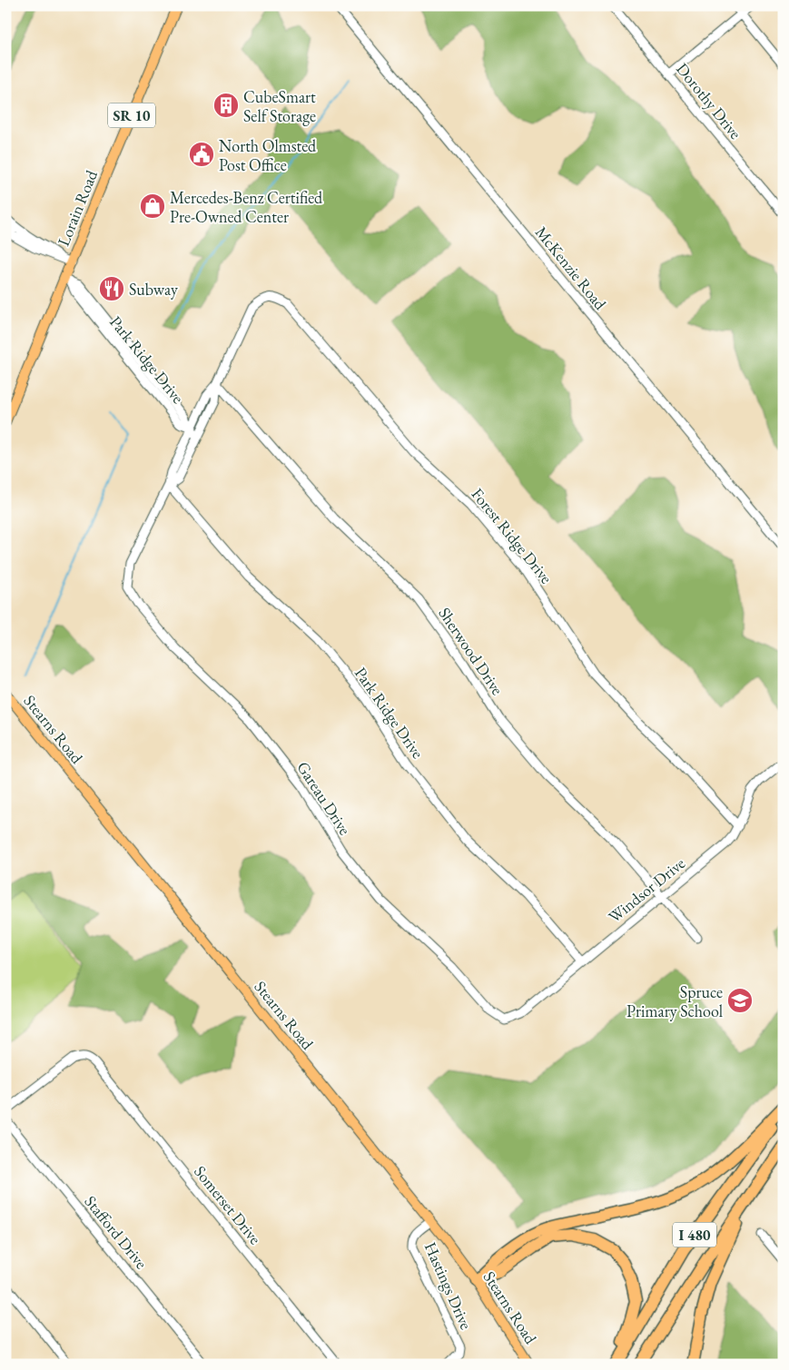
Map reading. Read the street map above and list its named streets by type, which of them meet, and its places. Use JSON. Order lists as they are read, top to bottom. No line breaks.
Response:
{"streets":{"highway":["I 480"],"main road":["SR 10","Lorain Road","Stearns Road"],"street":["Dorothy Drive","McKenzie Road","Park Ridge Drive","Forest Ridge Drive","Sherwood Drive","Gareau Drive","Windsor Drive","Somerset Drive","Stafford Drive","Hastings Drive"]},"crossings":[["Lorain Road","Park Ridge Drive"],["Park Ridge Drive","Gareau Drive"],["Park Ridge Drive","Windsor Drive"],["Forest Ridge Drive","Sherwood Drive"],["Forest Ridge Drive","Windsor Drive"],["Sherwood Drive","Windsor Drive"],["Stearns Road","Hastings Drive"],["Gareau Drive","Windsor Drive"]],"places":{"building":["CubeSmart Self Storage"],"public building":["North Olmsted Post Office"],"shop":["Mercedes-Benz Certified Pre-Owned Center"],"restaurant":["Subway"],"school or university":["Spruce Primary School"]}}
